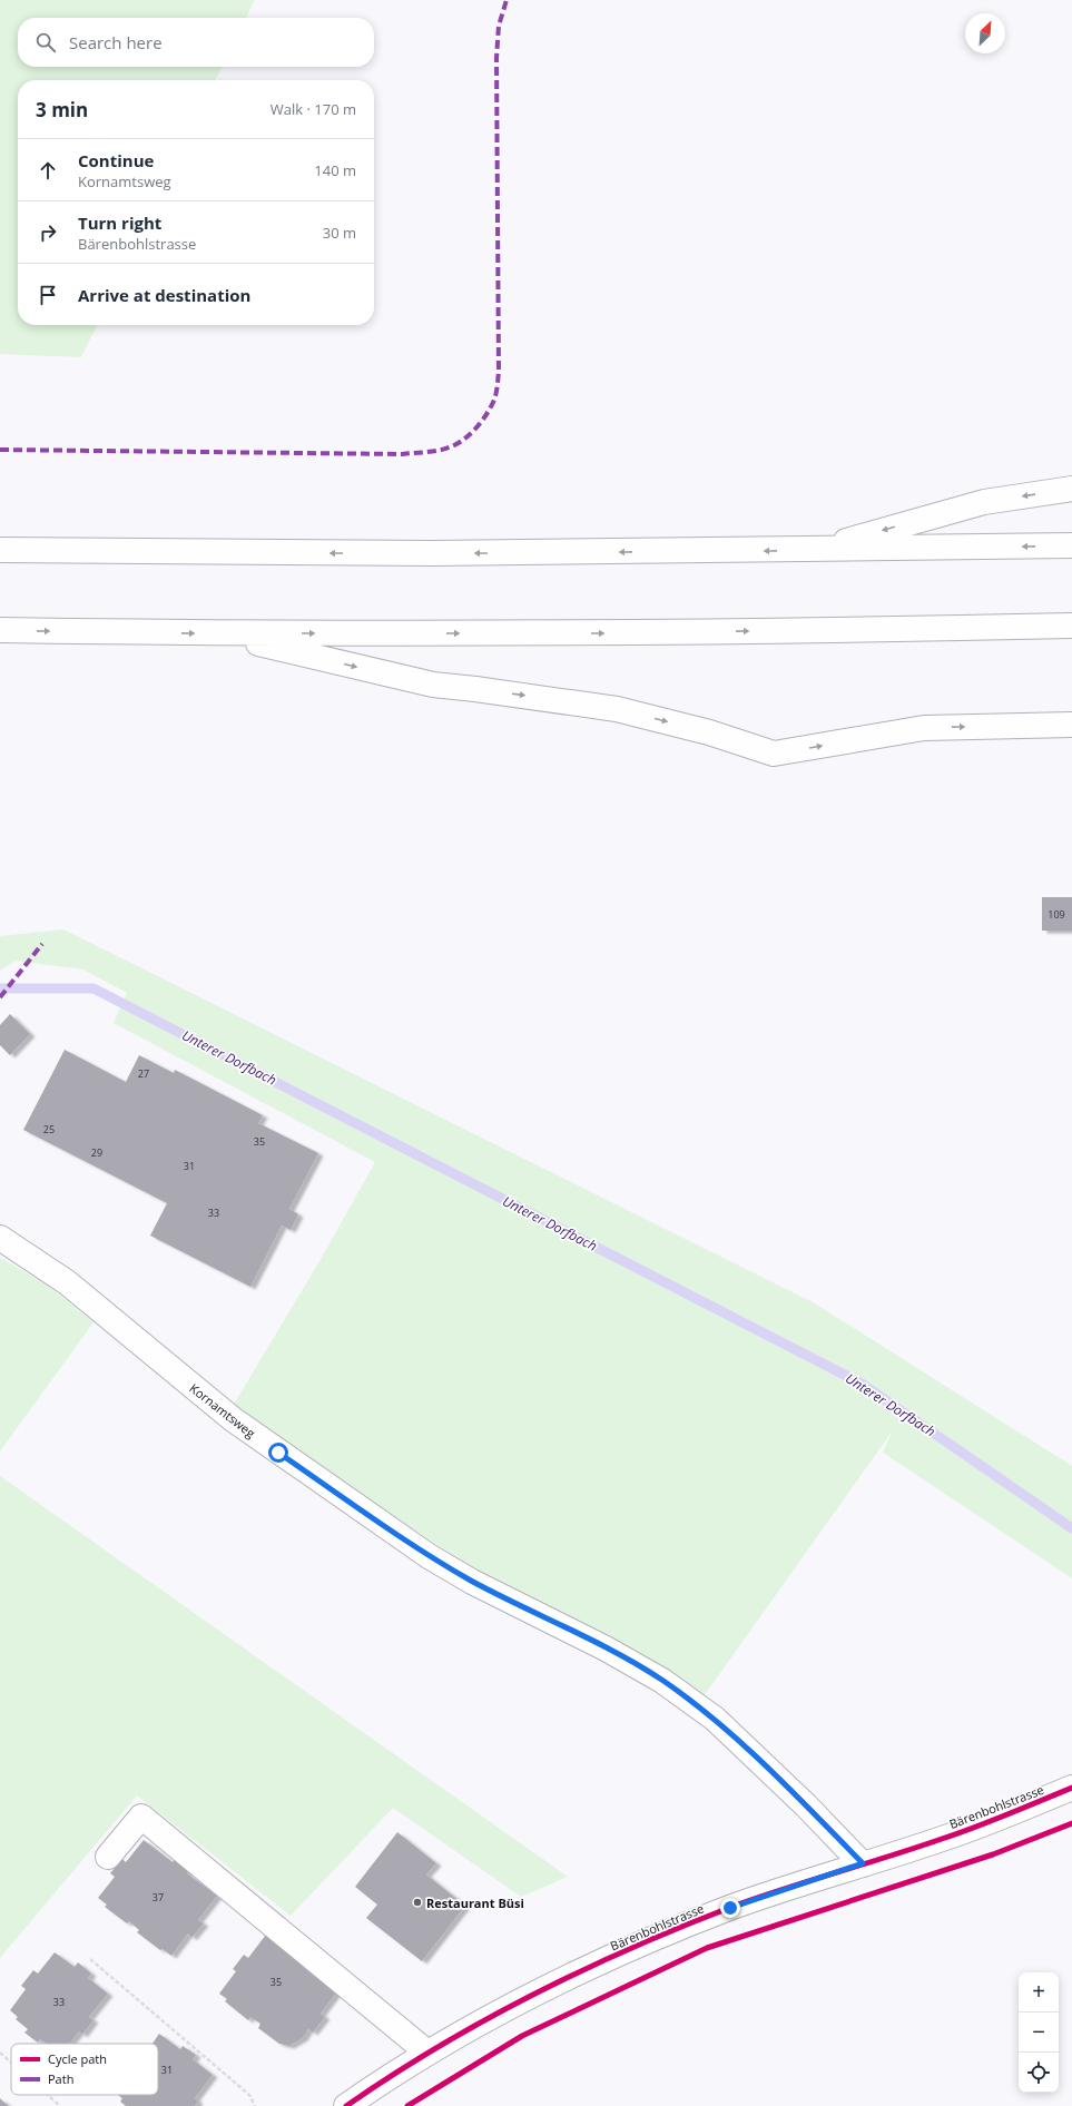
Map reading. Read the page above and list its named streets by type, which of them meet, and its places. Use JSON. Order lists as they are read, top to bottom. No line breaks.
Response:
{"streets":{"main road":["Kornamtsweg","Bärenbohlstrasse"]},"crossings":[["Kornamtsweg","Bärenbohlstrasse"]],"water":["Unterer Dorfbach"],"places":["Restaurant Büsi"],"house_numbers":["109","27","25","35","29","31","33","37","35","33","31"],"legend":["Cycle path","Path"],"north":"top right","page":{"search":"Search here","heading":["3 min","Walk · 170 m"],"list":[["Continue","Kornamtsweg","140 m"],["Turn right","Bärenbohlstrasse","30 m"],"Arrive at destination"],"map_buttons":["+","−"]}}
